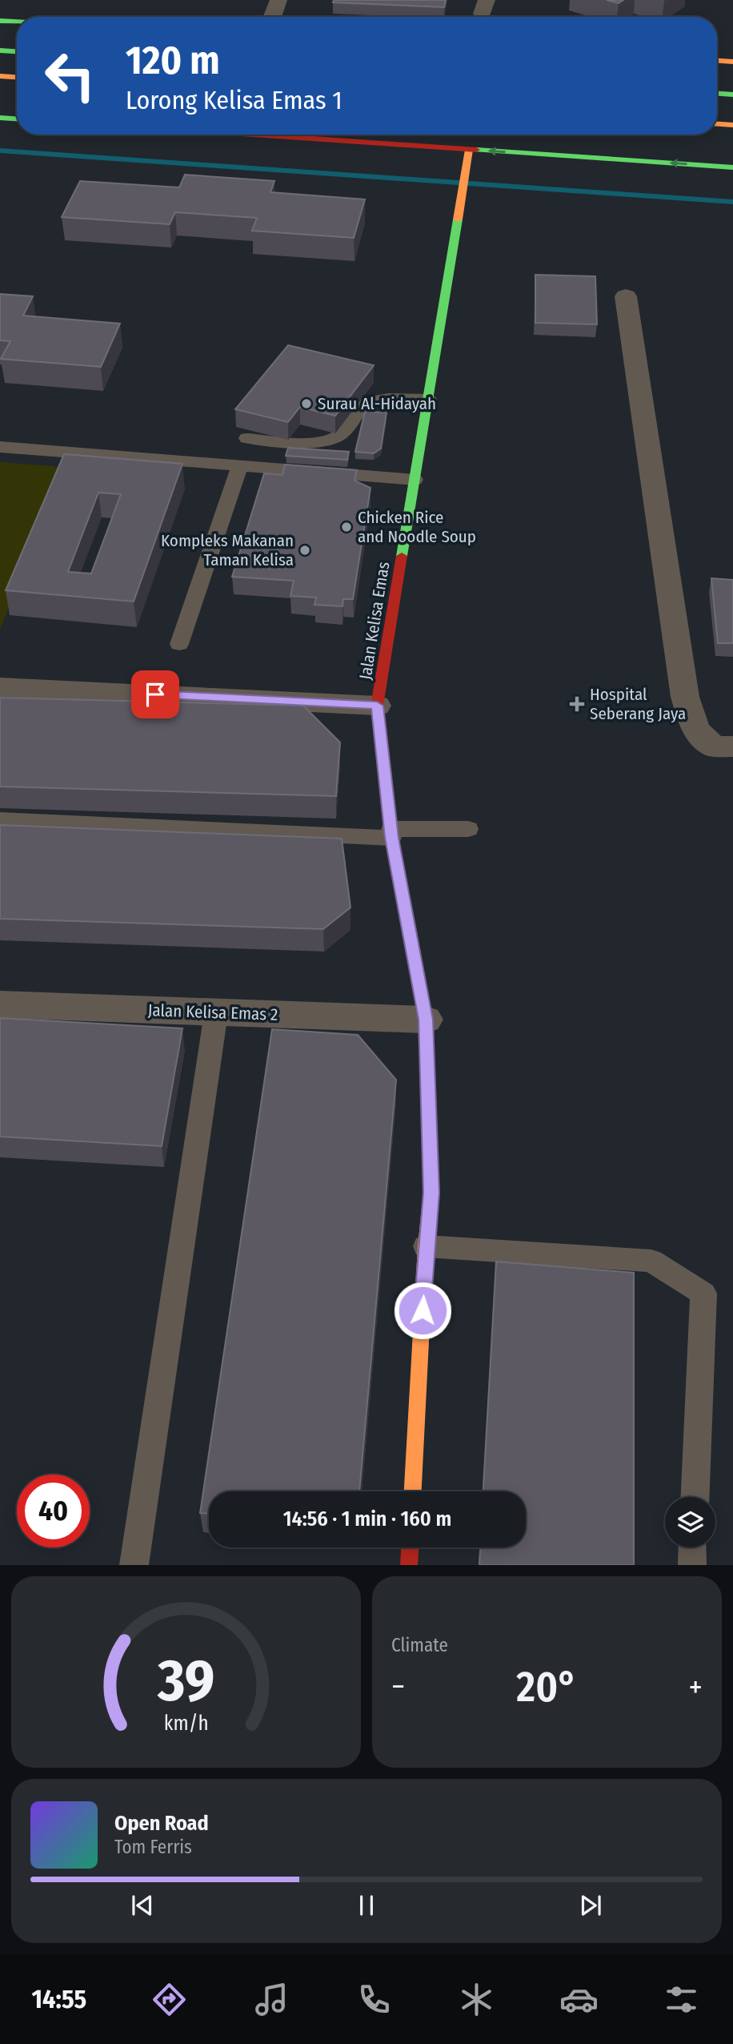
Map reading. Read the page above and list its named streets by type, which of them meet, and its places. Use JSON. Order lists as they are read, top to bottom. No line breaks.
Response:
{"streets":{"main road":["Jalan Kelisa Emas"],"street":["Jalan Kelisa Emas 2"]},"crossings":[["Jalan Kelisa Emas","Jalan Kelisa Emas 2"]],"places":{"other":["Surau Al-Hidayah","Chicken Rice and Noodle Soup","Kompleks Makanan Taman Kelisa"],"health":["Hospital Seberang Jaya"]},"page":{"turn":["120 m","Lorong Kelisa Emas 1"],"limit":"40","trip":"14:56 · 1 min · 160 m","tile":"Climate","heat":["−","20°","+"],"song":["Open Road","Tom Ferris"],"tabs":"14:55","gauge":["39","km/h"]}}
